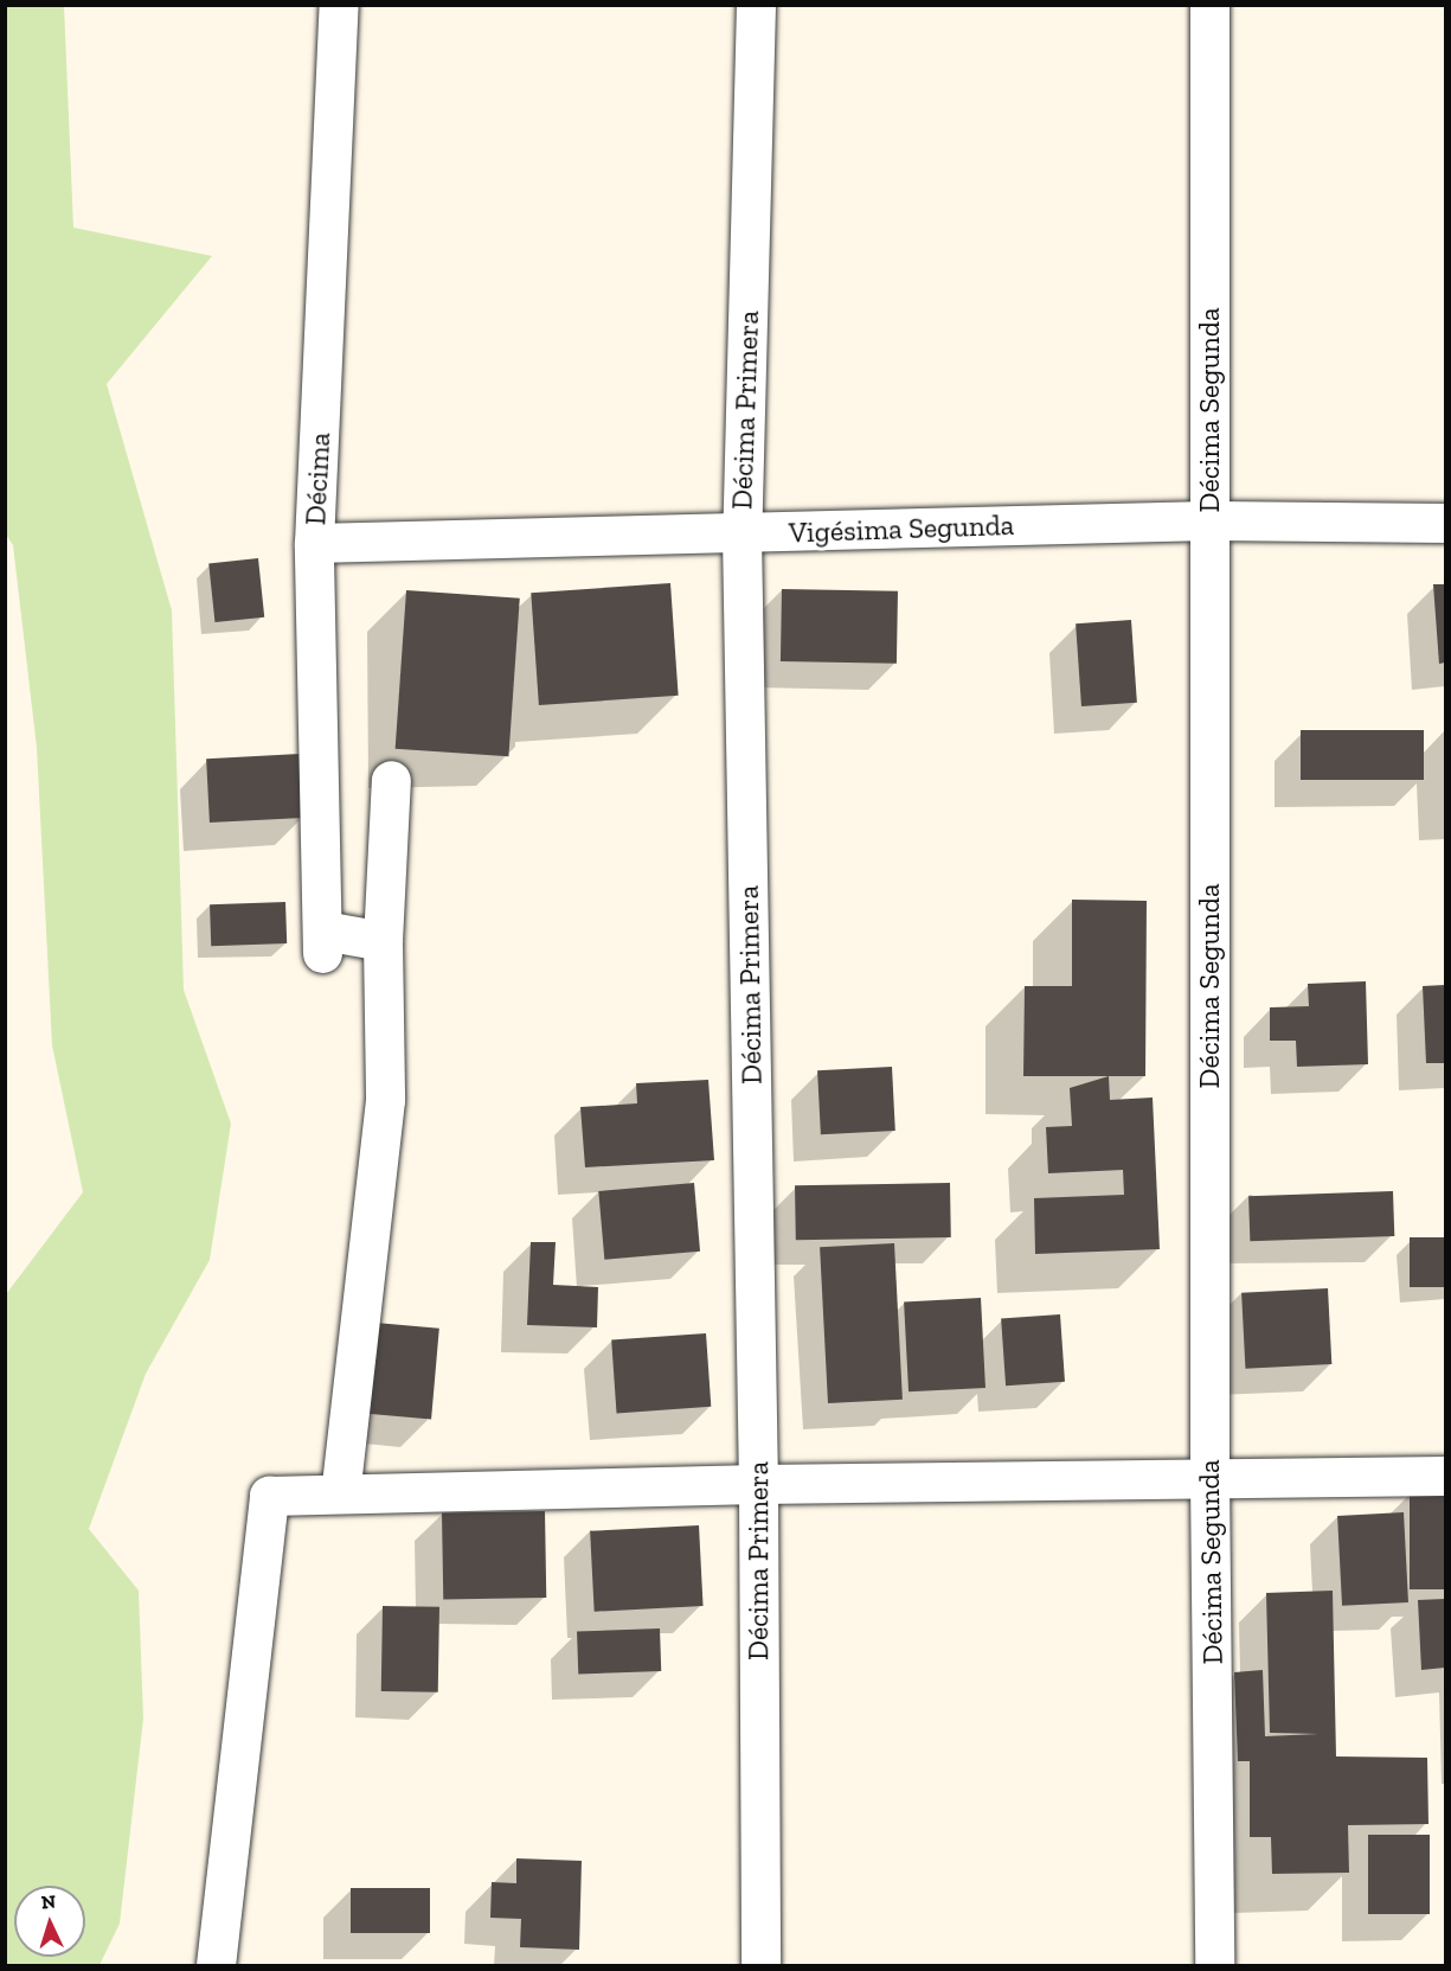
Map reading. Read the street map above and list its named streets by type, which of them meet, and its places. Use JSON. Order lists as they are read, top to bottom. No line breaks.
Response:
{"streets":{"street":["Décima Primera","Décima Segunda","Décima","Vigésima Segunda"]},"crossings":[["Décima Primera","Vigésima Segunda"],["Décima Segunda","Vigésima Segunda"],["Décima","Vigésima Segunda"]],"north":"top"}
